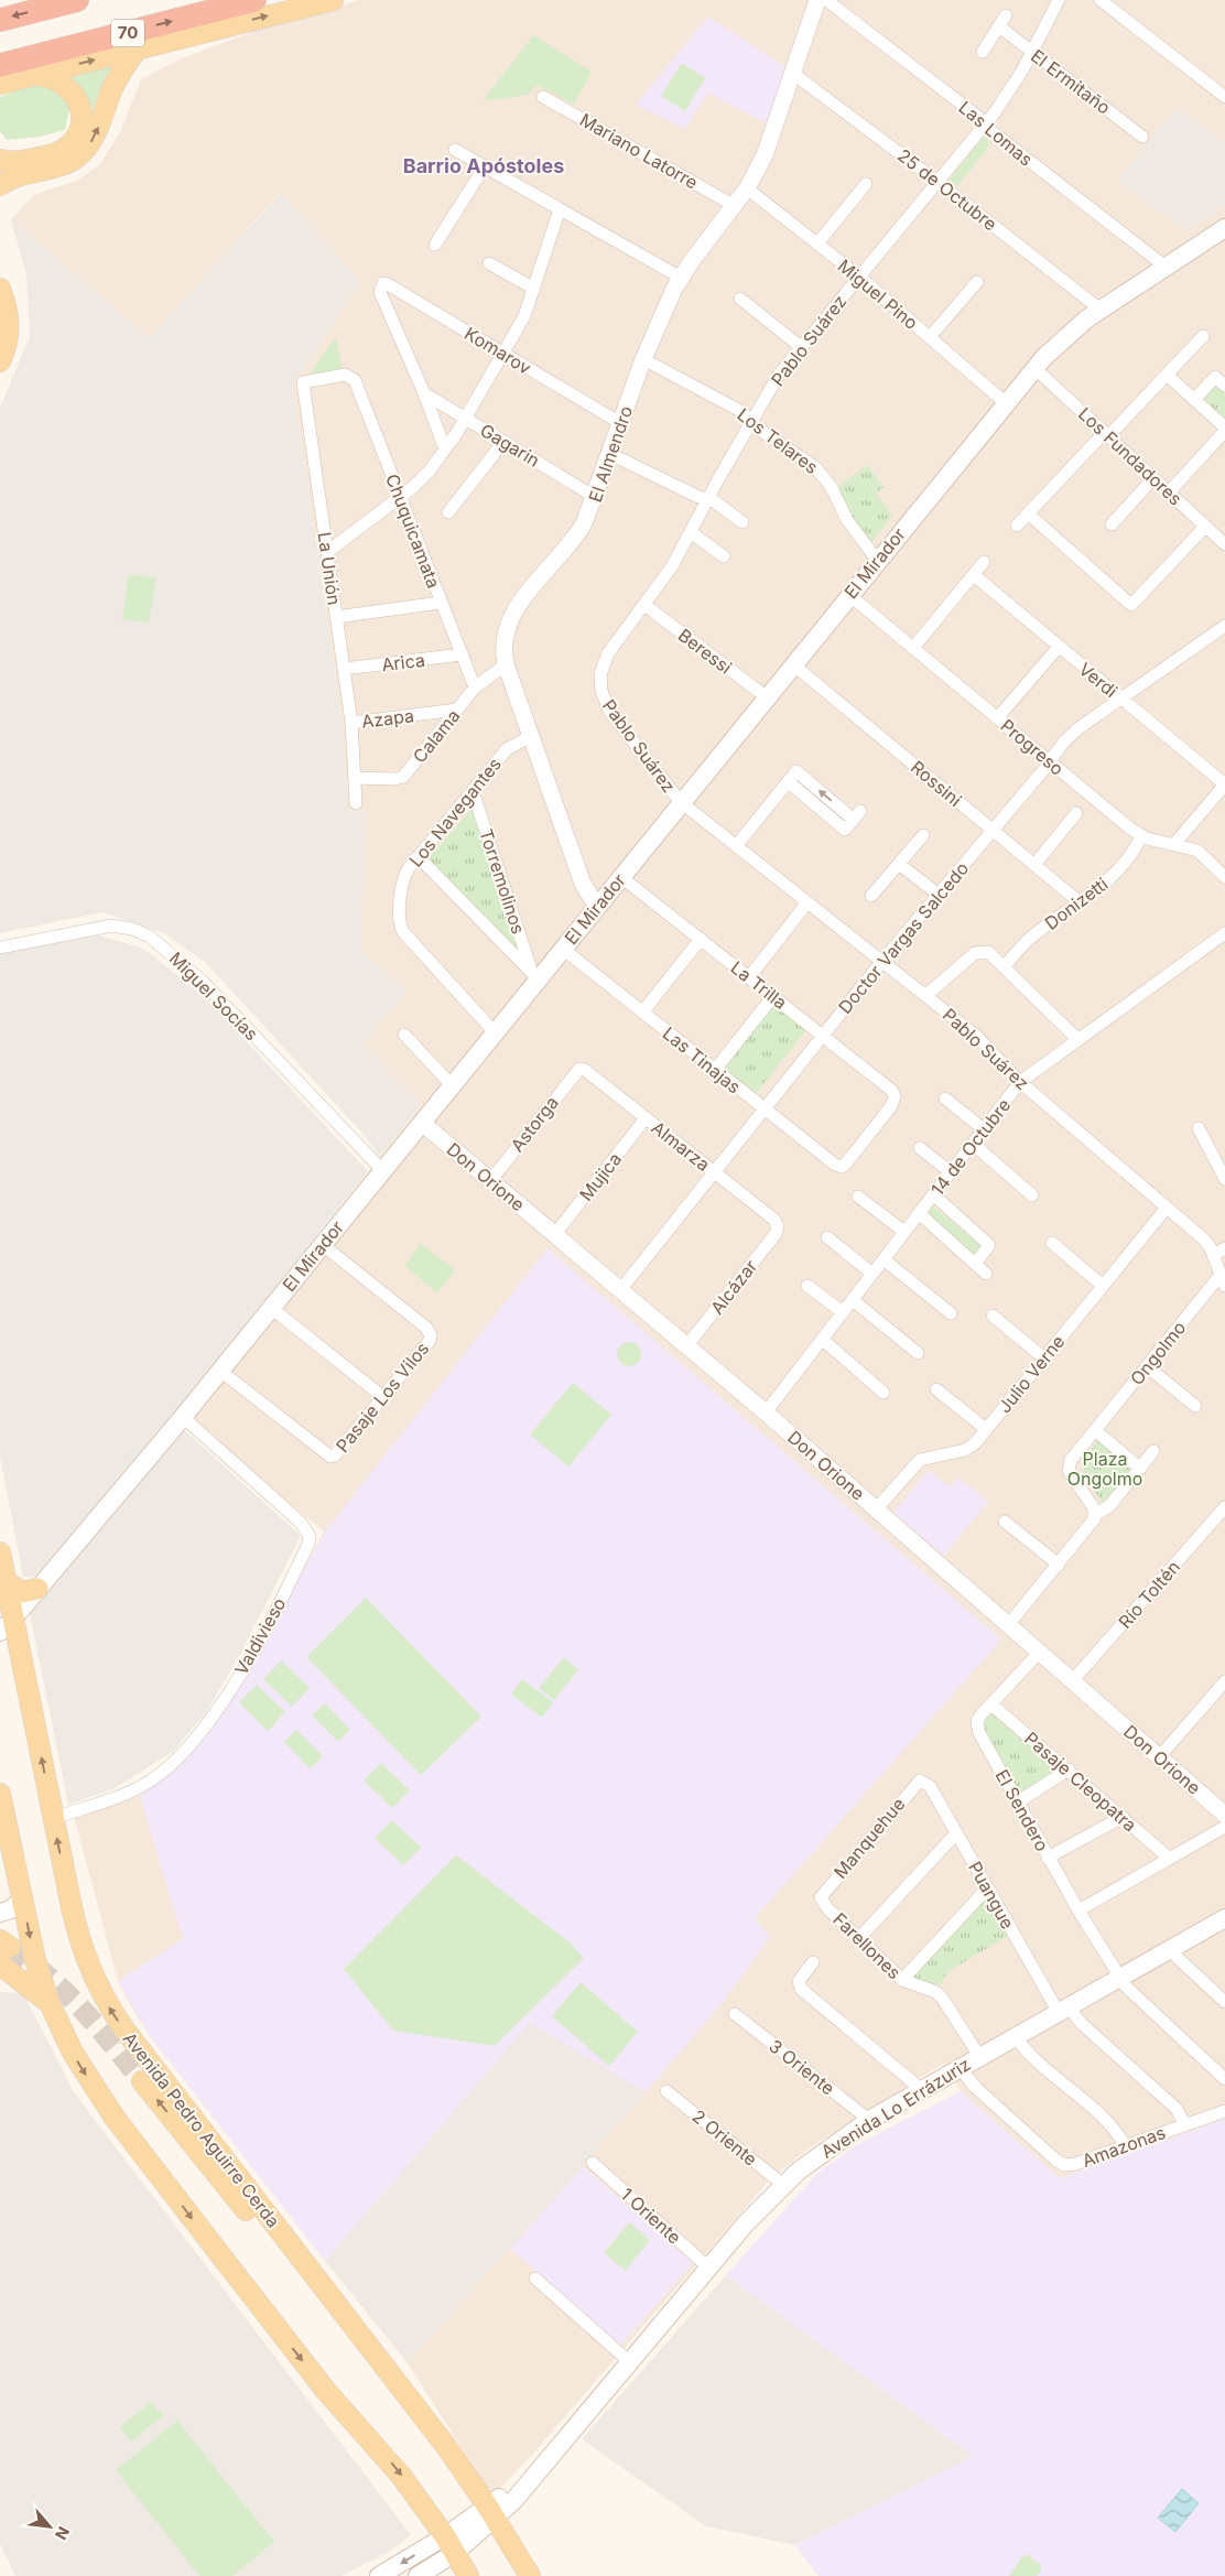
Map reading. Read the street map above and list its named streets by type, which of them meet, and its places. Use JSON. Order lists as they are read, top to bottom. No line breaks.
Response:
{"streets":{"highway":["70"],"main road":["El Mirador","Avenida Lo Errázuriz","Avenida Pedro Aguirre Cerda"],"street":["El Ermitaño","Las Lomas","Mariano Latorre","25 de Octubre","Miguel Pino","Pablo Suárez","Komarov","Los Telares","Gagarin","El Almendro","Los Fundadores","Chuquicamata","La Unión","Beressi","Arica","Verdi","Azapa","Calama","Progreso","Rossini","Los Navegantes","Torremolinos","Donizetti","Doctor Vargas Salcedo","La Trilla","Miguel Socías","Las Tinajas","Astorga","Almarza","14 de Octubre","Don Orione","Mujica","Alcázar","Ongolmo","Julio Verne","Pasaje Los Vilos","Río Toltén","Valdivieso","Pasaje Cleopatra","El Sendero","Manquehue","Puangue","Farellones","3 Oriente","2 Oriente","Amazonas","1 Oriente"]},"crossings":[["El Ermitaño","Pablo Suárez"],["Las Lomas","Pablo Suárez"],["Las Lomas","El Mirador"],["Mariano Latorre","El Almendro"],["25 de Octubre","Pablo Suárez"],["25 de Octubre","El Almendro"],["25 de Octubre","El Mirador"],["Miguel Pino","Pablo Suárez"],["Miguel Pino","El Almendro"],["Miguel Pino","El Mirador"],["Pablo Suárez","Los Telares"],["Pablo Suárez","El Mirador"],["Pablo Suárez","Beressi"],["Pablo Suárez","Doctor Vargas Salcedo"],["Pablo Suárez","14 de Octubre"],["Pablo Suárez","Ongolmo"],["Pablo Suárez","Julio Verne"],["Komarov","Gagarin"],["Komarov","El Almendro"],["Los Telares","El Almendro"],["Los Telares","El Mirador"],["Gagarin","El Almendro"],["El Almendro","El Mirador"],["El Almendro","Calama"],["El Almendro","Los Navegantes"],["Los Fundadores","El Mirador"],["Chuquicamata","La Unión"],["Chuquicamata","Arica"],["Chuquicamata","Calama"],["El Mirador","Beressi"],["El Mirador","Progreso"],["El Mirador","Rossini"],["El Mirador","Los Navegantes"],["El Mirador","Torremolinos"],["El Mirador","La Trilla"],["El Mirador","Miguel Socías"],["El Mirador","Las Tinajas"],["El Mirador","Don Orione"],["El Mirador","Pasaje Los Vilos"],["El Mirador","Valdivieso"],["El Mirador","Avenida Pedro Aguirre Cerda"],["La Unión","Arica"],["La Unión","Azapa"],["La Unión","Calama"],["Verdi","Progreso"],["Verdi","Doctor Vargas Salcedo"],["Azapa","Calama"],["Progreso","Donizetti"],["Progreso","Doctor Vargas Salcedo"],["Rossini","Donizetti"],["Rossini","Doctor Vargas Salcedo"],["Los Navegantes","Torremolinos"],["Doctor Vargas Salcedo","La Trilla"],["Doctor Vargas Salcedo","Las Tinajas"],["Doctor Vargas Salcedo","Almarza"],["Doctor Vargas Salcedo","Don Orione"],["La Trilla","Las Tinajas"],["Astorga","Almarza"],["Astorga","Don Orione"],["Almarza","Mujica"],["Almarza","Alcázar"],["14 de Octubre","Don Orione"],["Don Orione","Mujica"],["Don Orione","Alcázar"],["Don Orione","Julio Verne"],["Don Orione","Río Toltén"],["Don Orione","El Sendero"],["Valdivieso","Avenida Pedro Aguirre Cerda"],["Pasaje Cleopatra","El Sendero"],["El Sendero","Avenida Lo Errázuriz"],["Manquehue","Puangue"],["Manquehue","Farellones"],["Puangue","Avenida Lo Errázuriz"],["Puangue","Amazonas"],["Farellones","Avenida Lo Errázuriz"],["3 Oriente","Avenida Lo Errázuriz"],["Avenida Lo Errázuriz","Avenida Pedro Aguirre Cerda"],["Avenida Lo Errázuriz","2 Oriente"],["Avenida Lo Errázuriz","Amazonas"],["Avenida Lo Errázuriz","1 Oriente"]],"districts":["Barrio Apóstoles"],"parks":["Plaza Ongolmo"],"north":"bottom right"}
